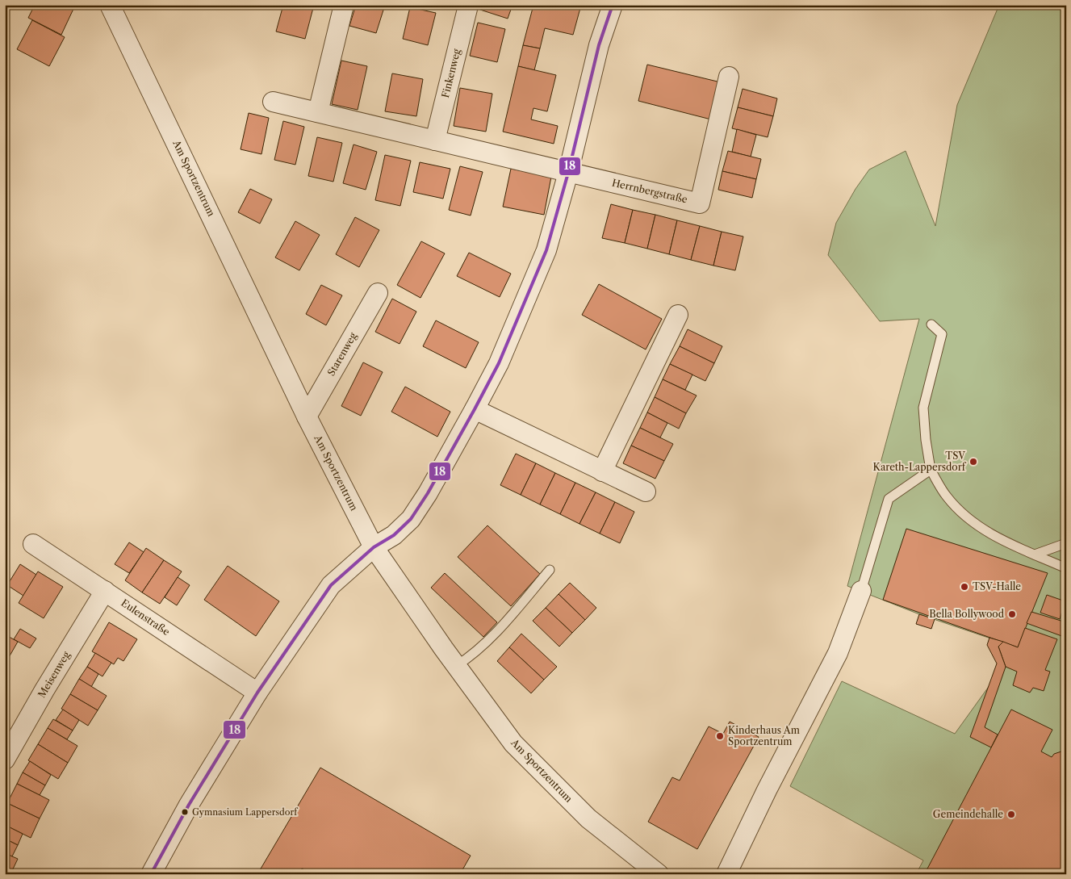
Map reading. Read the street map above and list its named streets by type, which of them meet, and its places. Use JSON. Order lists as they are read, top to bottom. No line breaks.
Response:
{"streets":{"street":["Finkenweg","Am Sportzentrum","Herrnbergstraße","Starenweg","Eulenstraße","Meisenweg"]},"crossings":[["Am Sportzentrum","Starenweg"],["Eulenstraße","Meisenweg"]],"places":["TSV Kareth-Lappersdorf","TSV-Halle","Bella Bollywood","Kinderhaus Am Sportzentrum","Gymnasium Lappersdorf","Gemeindehalle"],"lines":["transit line 18"]}
